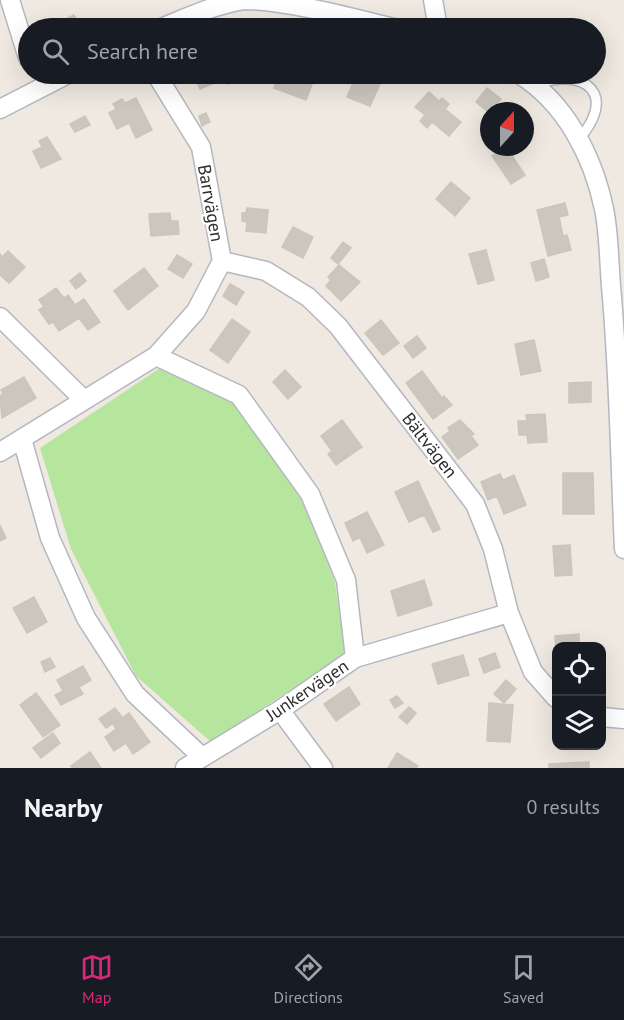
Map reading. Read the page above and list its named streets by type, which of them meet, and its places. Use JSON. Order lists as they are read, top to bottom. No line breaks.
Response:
{"streets":{"street":["Barrvägen","Bältvägen","Junkervägen"]},"crossings":[["Barrvägen","Bältvägen"],["Bältvägen","Junkervägen"]],"north":"top","page":{"search":"Search here","heading":["Nearby","0 results"],"nav":["Map","Directions","Saved"]}}
